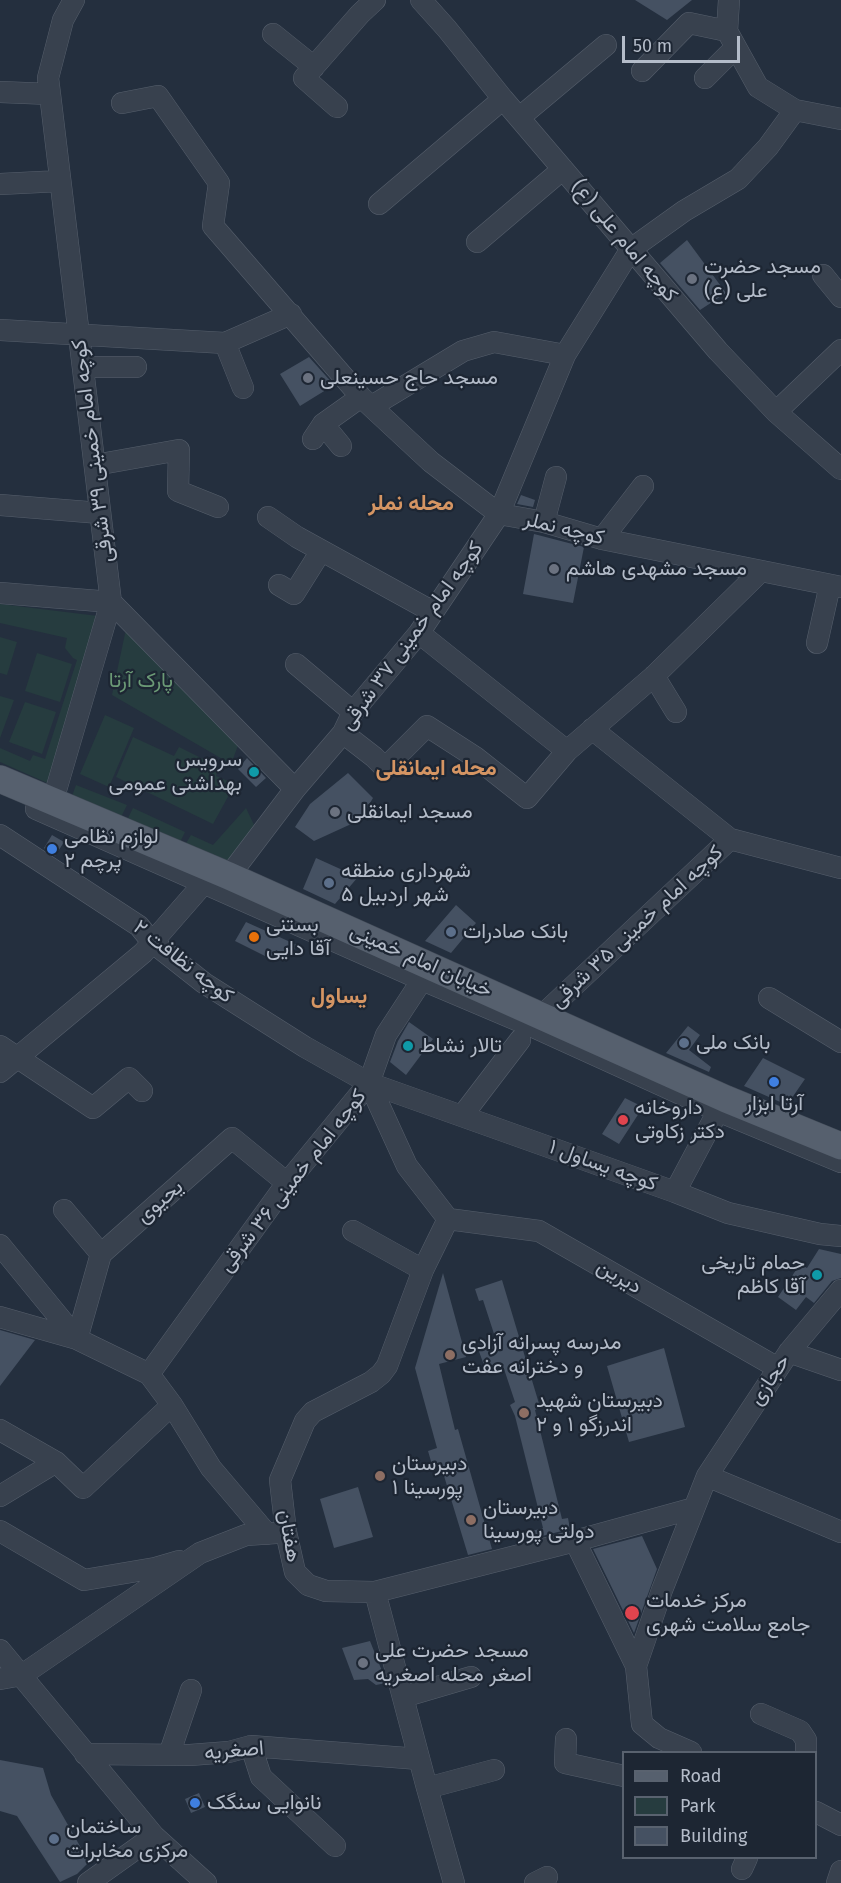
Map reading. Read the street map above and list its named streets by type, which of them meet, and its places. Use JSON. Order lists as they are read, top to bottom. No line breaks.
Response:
{"streets":{"main road":["خیابان امام خمینی"],"street":["کوچه امام علی (ع)","کوچه امام خمینی ۳۹ شرقی","کوچه نملر","کوچه امام خمینی ۳۷ شرقی","کوچه امام خمینی ۳۵ شرقی","کوچه نظافت ۲","کوچه یساول ۱","کوچه امام خمینی ۳۶ شرقی","یحیوی","دیرین","حجازی","هفتان","اصغریه"]},"crossings":[["کوچه امام علی (ع)","کوچه امام خمینی ۳۷ شرقی"],["کوچه امام خمینی ۳۹ شرقی","خیابان امام خمینی"],["کوچه نملر","کوچه امام خمینی ۳۷ شرقی"],["کوچه امام خمینی ۳۷ شرقی","خیابان امام خمینی"],["کوچه امام خمینی ۳۷ شرقی","کوچه نظافت ۲"],["کوچه امام خمینی ۳۵ شرقی","خیابان امام خمینی"],["کوچه امام خمینی ۳۵ شرقی","کوچه یساول ۱"],["خیابان امام خمینی","کوچه امام خمینی ۳۶ شرقی"],["کوچه نظافت ۲","کوچه یساول ۱"],["کوچه نظافت ۲","کوچه امام خمینی ۳۶ شرقی"],["کوچه یساول ۱","کوچه امام خمینی ۳۶ شرقی"],["کوچه امام خمینی ۳۶ شرقی","یحیوی"],["دیرین","حجازی"],["دیرین","هفتان"],["حجازی","هفتان"]],"districts":["محله نملر","محله ایمانقلی","یساول"],"parks":["پارک آرتا"],"places":["مسجد حضرت علی (ع)","مسجد حاج حسینعلی","مسجد مشهدی هاشم","سرویس بهداشتی عمومی","مسجد ایمانقلی","لوازم نظامی پرچم ۲","شهرداری منطقه ۵ شهر اردبیل","بانک صادرات","بستنی آقا دایی","بانک ملی","تالار نشاط","آرتا ابزار","داروخانه دکتر زکاوتی","حمام تاریخی آقا کاظم","مدرسه پسرانه آزادی و دخترانه عفت","دبیرستان شهید اندرزگو ۱ و ۲","دبیرستان پورسینا ۱","دبیرستان دولتی پورسینا","مرکز خدمات جامع سلامت شهری","مسجد حضرت علی اصغر محله اصغریه","نانوایی سنگک","ساختمان مرکزی مخابرات"],"legend":["Road","Park","Building"],"scale_bar":"50 m"}
